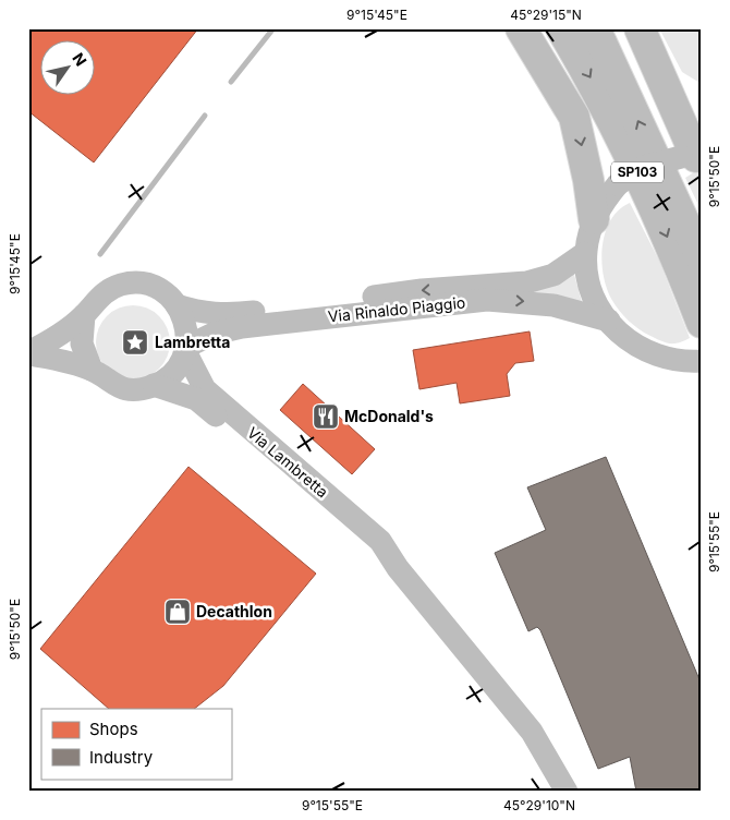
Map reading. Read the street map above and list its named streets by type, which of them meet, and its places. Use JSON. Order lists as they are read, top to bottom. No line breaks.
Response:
{"streets":{"highway":["SP103"],"street":["Via Rinaldo Piaggio","Via Lambretta"]},"crossings":[["Via Rinaldo Piaggio","Via Lambretta"]],"places":{"place":["Lambretta"],"restaurant":["McDonald's"],"shop":["Decathlon"]},"legend":["Shops","Industry"],"north":"top right","coordinates":["9°15'45\"E","45°29'15\"N","9°15'50\"E","9°15'55\"E","45°29'10\"N"]}
